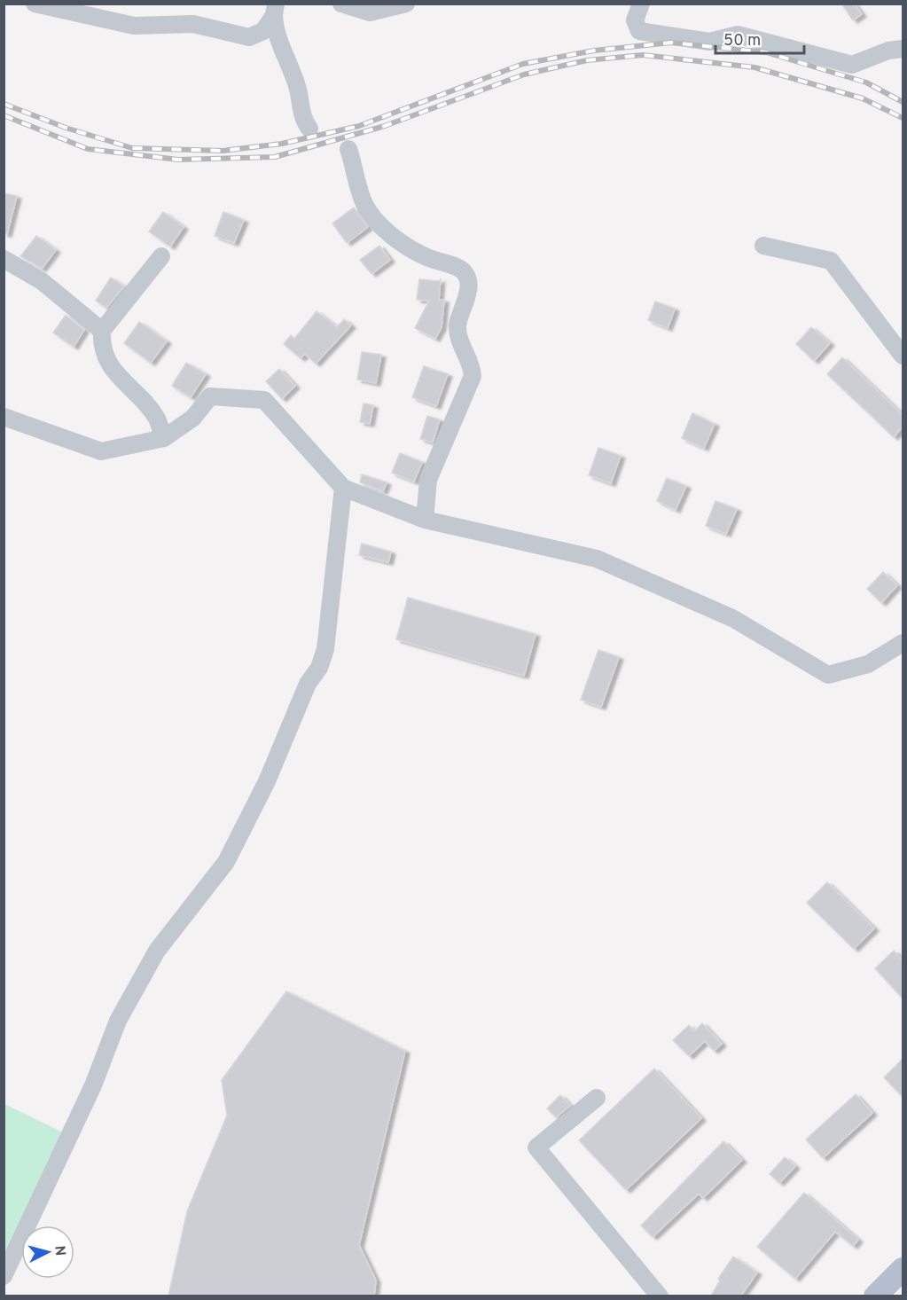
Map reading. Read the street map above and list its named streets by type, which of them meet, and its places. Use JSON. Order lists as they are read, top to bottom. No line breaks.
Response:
{"scale_bar":"50 m","north":"right"}
